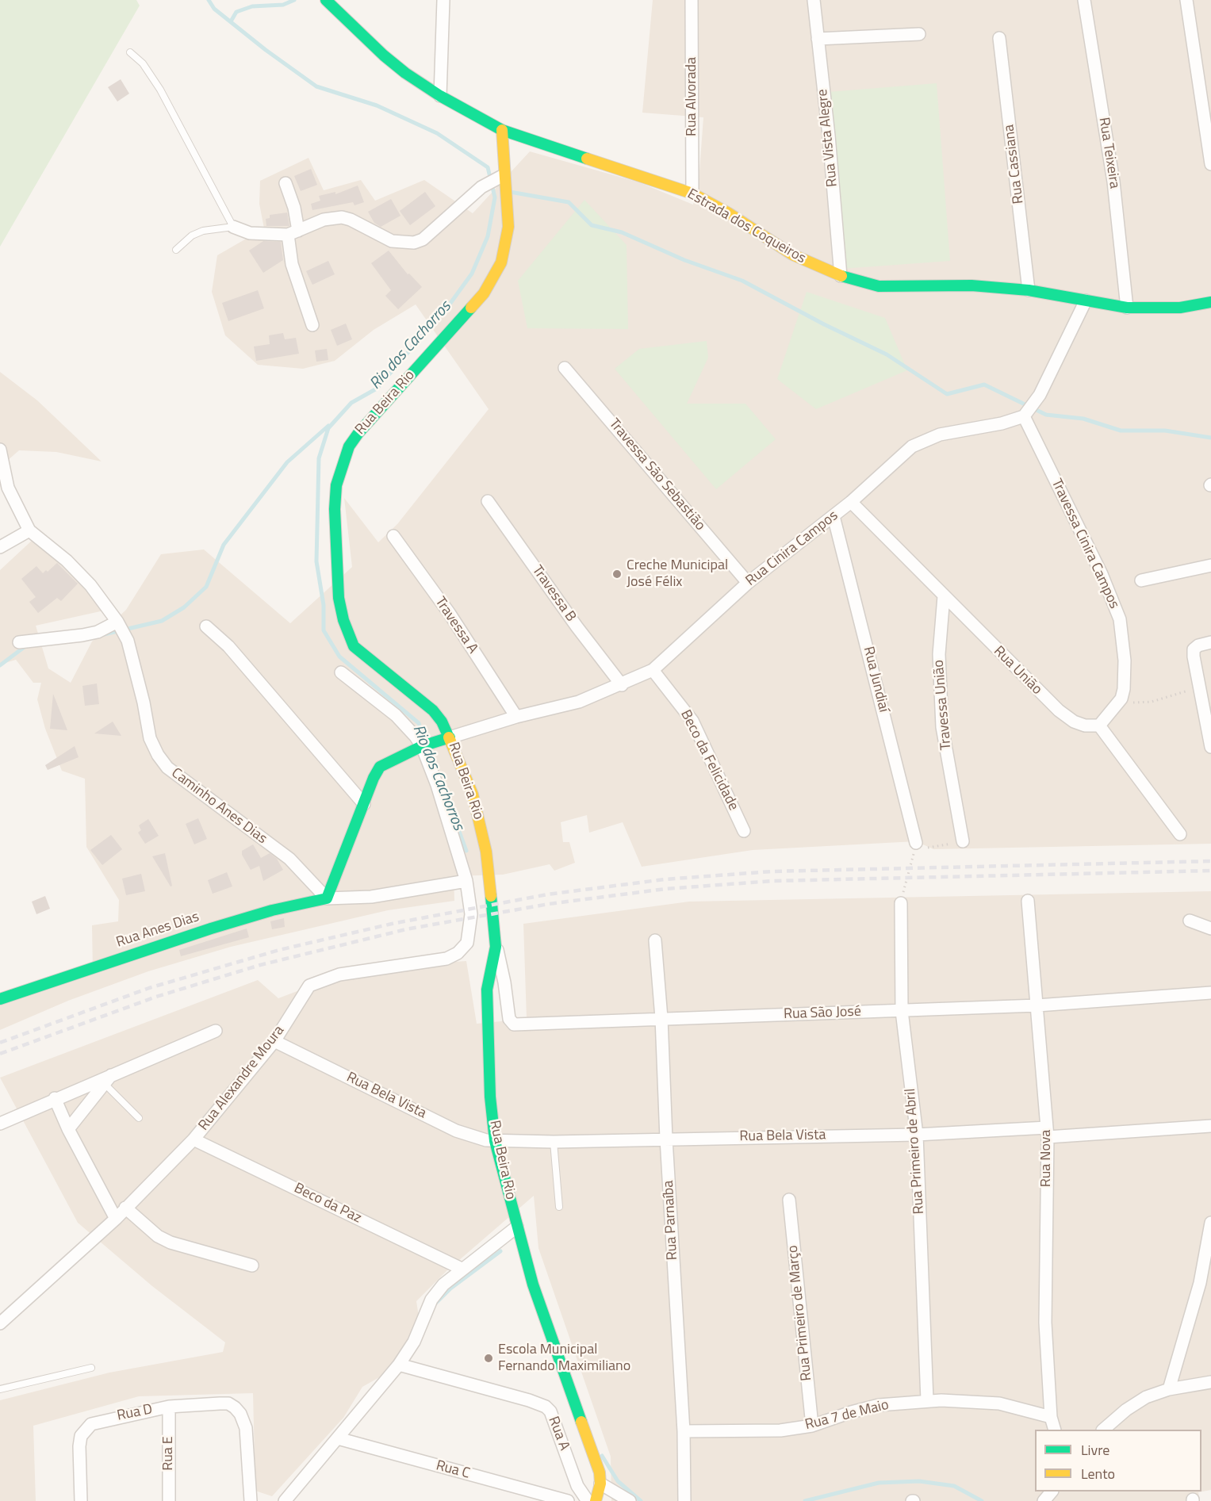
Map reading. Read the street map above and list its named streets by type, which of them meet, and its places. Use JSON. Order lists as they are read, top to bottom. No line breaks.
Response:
{"streets":{"street":["Rua Alvorada","Rua Vista Alegre","Rua Teixeira","Rua Cassiana","Estrada dos Coqueiros","Rua Beira Rio","Travessa São Sebastião","Travessa Cinira Campos","Rua Cinira Campos","Travessa B","Travessa A","Rua União","Rua Jundiaí","Travessa União","Beco da Felicidade","Caminho Anes Dias","Rua Anes Dias","Rua São José","Rua Alexandre Moura","Rua Bela Vista","Rua Primeiro de Abril","Rua Nova","Beco da Paz","Rua Parnaíba","Rua Primeiro de Março","Rua D","Rua 7 de Maio","Rua A","Rua E","Rua C"]},"crossings":[["Rua Alvorada","Estrada dos Coqueiros"],["Rua Vista Alegre","Estrada dos Coqueiros"],["Rua Teixeira","Estrada dos Coqueiros"],["Rua Cassiana","Estrada dos Coqueiros"],["Estrada dos Coqueiros","Rua Beira Rio"],["Rua Beira Rio","Rua Cinira Campos"],["Rua Beira Rio","Rua São José"],["Rua Beira Rio","Rua Bela Vista"],["Travessa São Sebastião","Rua Cinira Campos"],["Travessa Cinira Campos","Rua Cinira Campos"],["Rua Cinira Campos","Travessa B"],["Rua Cinira Campos","Travessa A"],["Rua Cinira Campos","Rua União"],["Rua Cinira Campos","Rua Jundiaí"],["Rua Cinira Campos","Beco da Felicidade"],["Rua União","Travessa União"],["Caminho Anes Dias","Rua Anes Dias"],["Rua São José","Rua Primeiro de Abril"],["Rua São José","Rua Nova"],["Rua São José","Rua Parnaíba"],["Rua Alexandre Moura","Rua Bela Vista"],["Rua Alexandre Moura","Beco da Paz"],["Rua Bela Vista","Rua Primeiro de Abril"],["Rua Bela Vista","Rua Nova"],["Rua Bela Vista","Rua Parnaíba"],["Rua Primeiro de Abril","Rua 7 de Maio"],["Rua Nova","Rua 7 de Maio"],["Rua Parnaíba","Rua 7 de Maio"],["Rua Primeiro de Março","Rua 7 de Maio"],["Rua D","Rua E"]],"water":["Rio dos Cachorros"],"places":["Creche Municipal José Félix","Escola Municipal Fernando Maximiliano"],"legend":["Livre","Lento"]}
